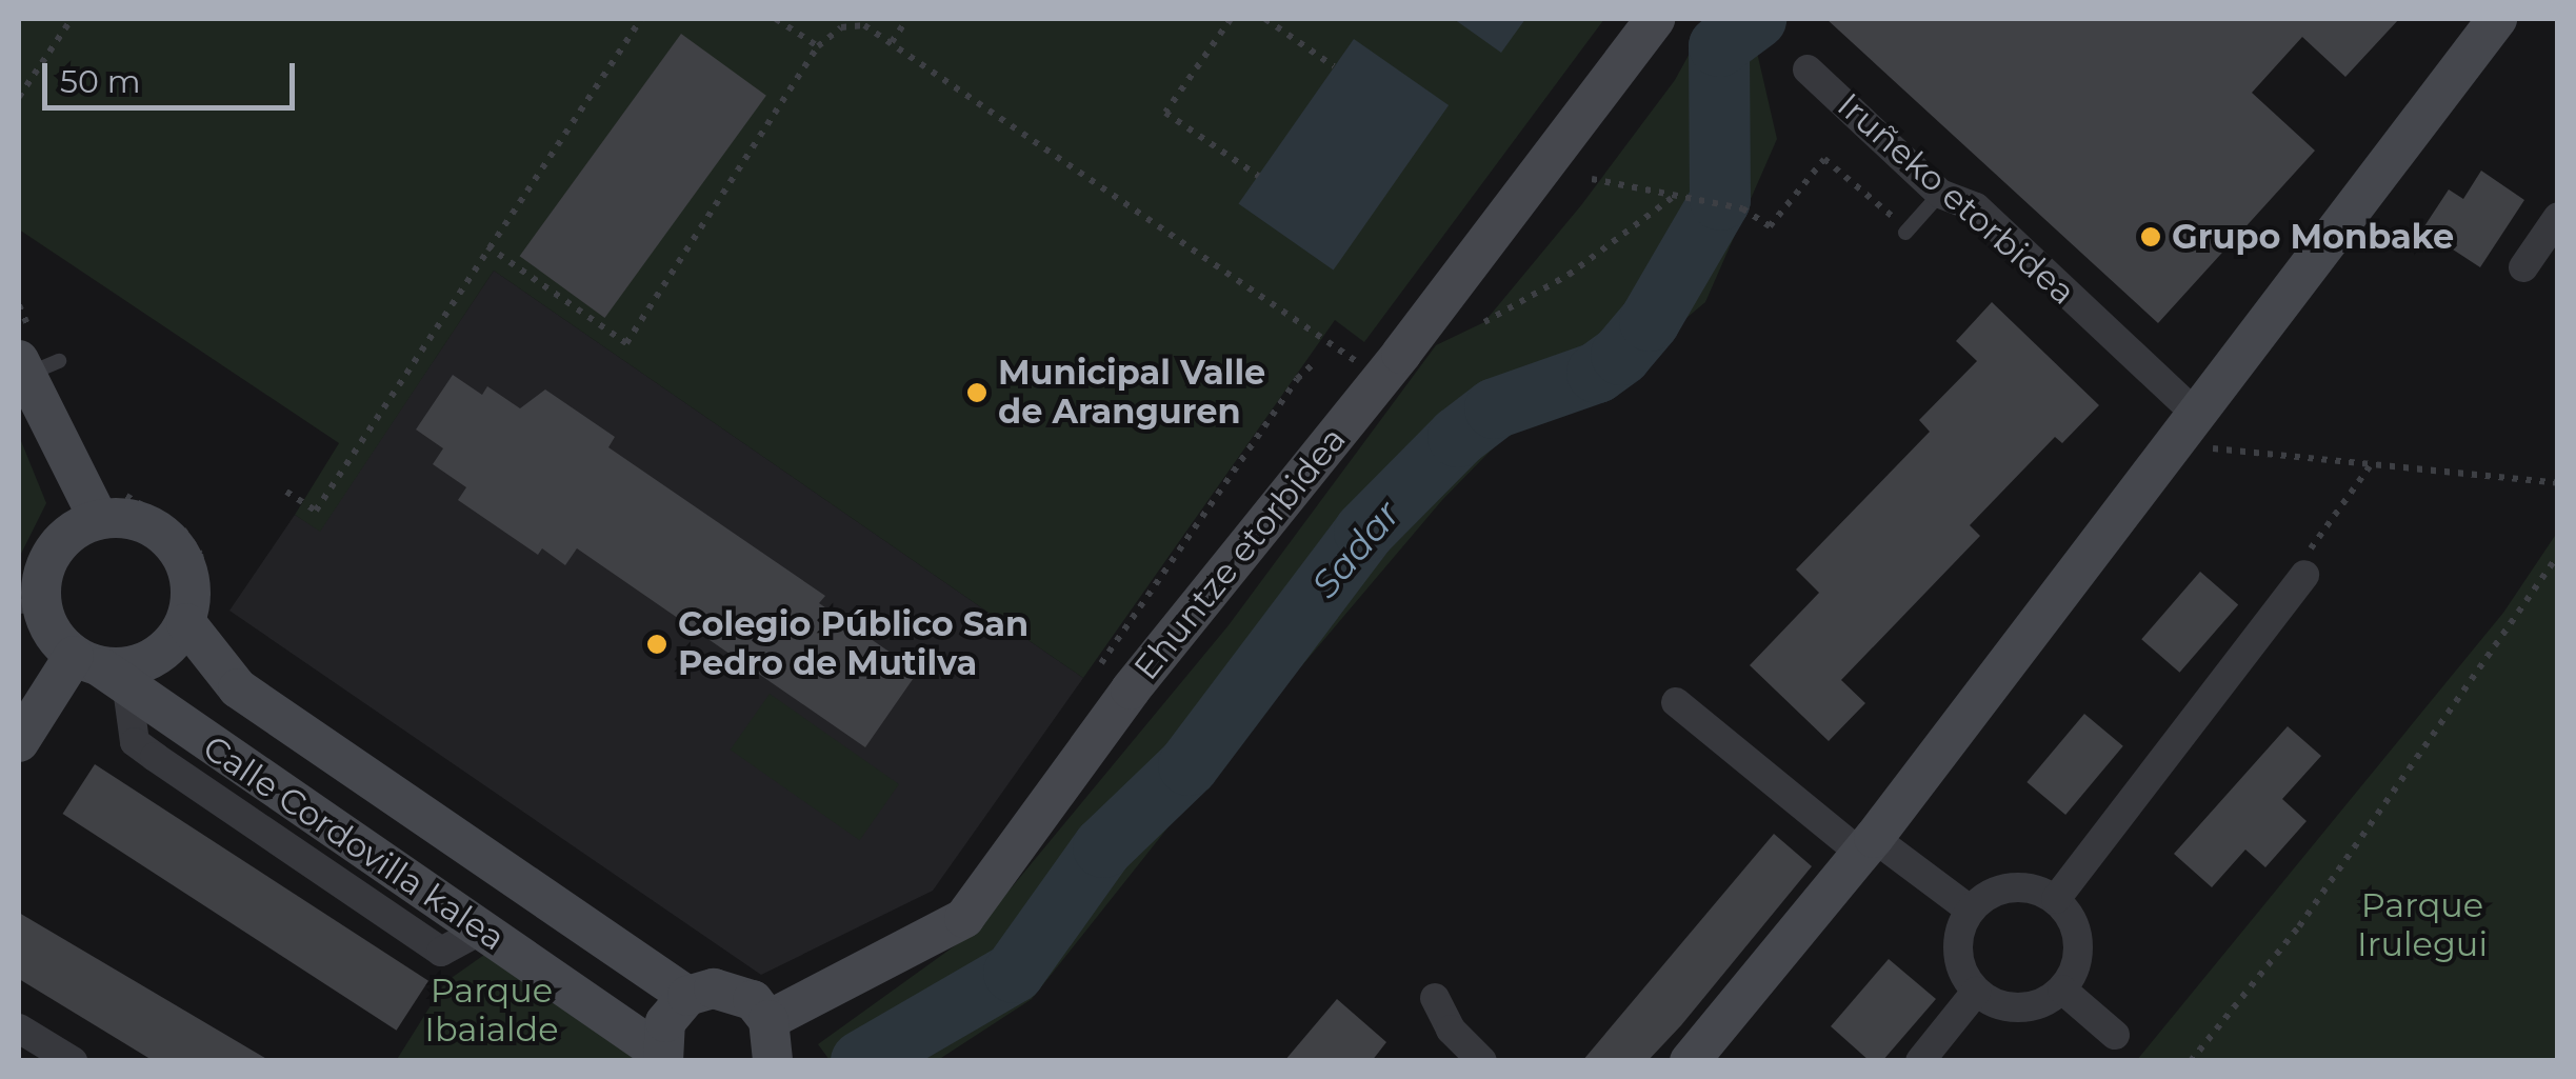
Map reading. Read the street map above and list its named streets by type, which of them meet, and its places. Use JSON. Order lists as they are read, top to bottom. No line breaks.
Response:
{"streets":{"street":["Iruñeko etorbidea","Ehuntze etorbidea","Calle Cordovilla kalea"]},"water":["Sadar"],"parks":["Parque Irulegui","Parque Ibaialde"],"places":["Grupo Monbake","Municipal Valle de Aranguren","Colegio Público San Pedro de Mutilva"],"scale_bar":"50 m"}
